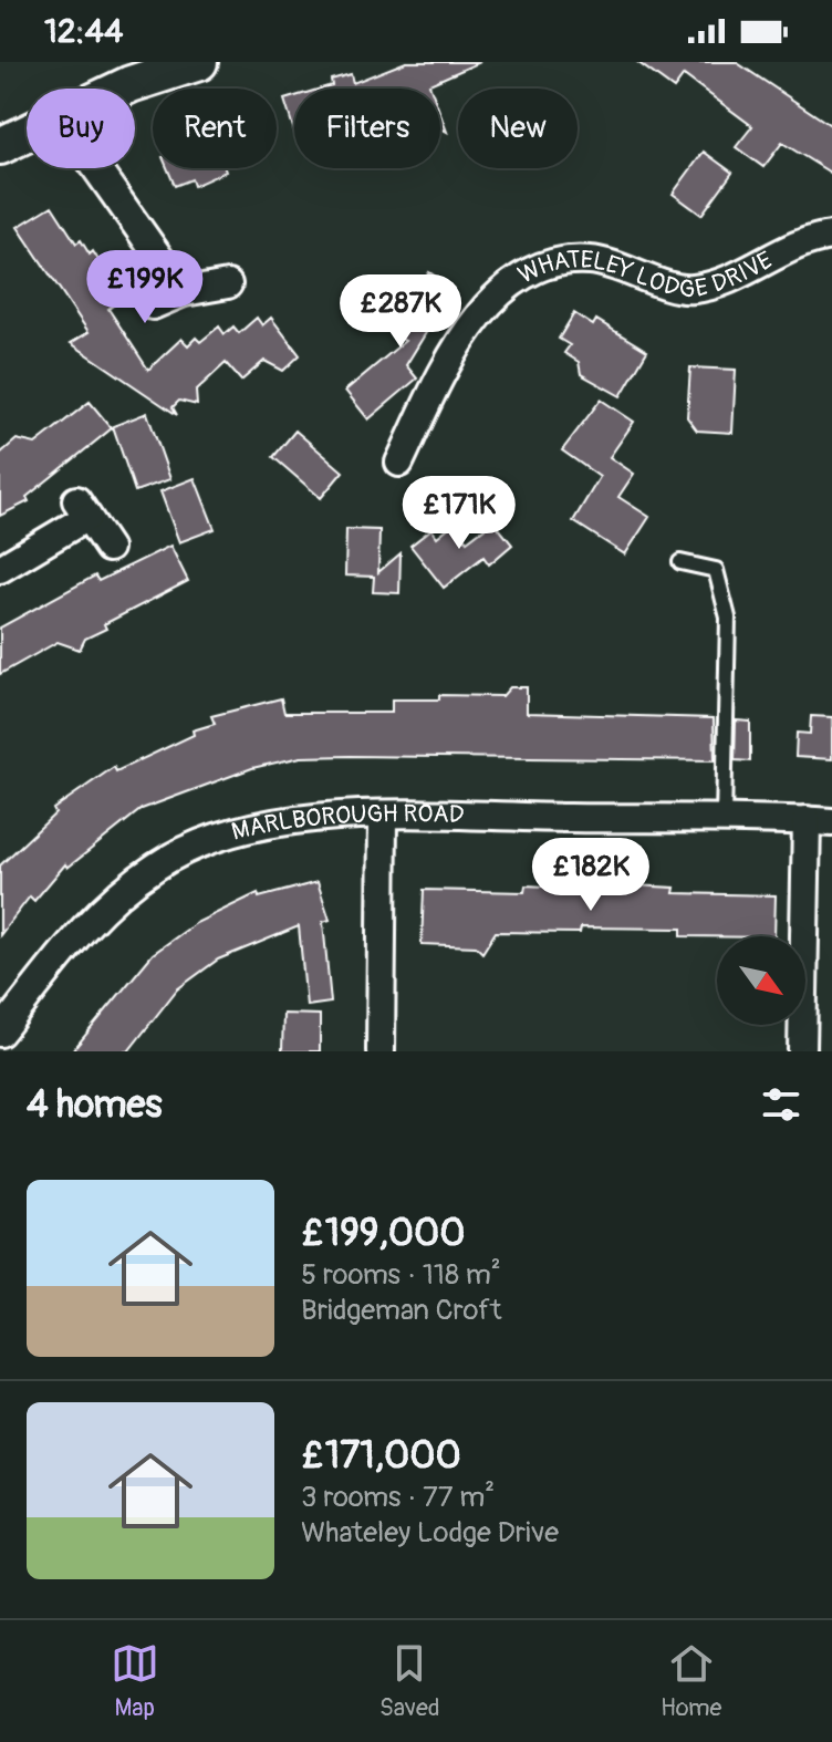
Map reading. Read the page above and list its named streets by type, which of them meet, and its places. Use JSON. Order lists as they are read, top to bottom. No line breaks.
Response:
{"streets":{"street":["WHATELEY LODGE DRIVE","MARLBOROUGH ROAD"]},"north":"bottom right","page":{"status":"12:44","chip":["Buy","Rent","Filters","New"],"price":["£199K","£287K","£171K","£182K"],"heading":"4 homes","list":[{"name":"£199,000","note":"5 rooms · 118 m² · Bridgeman Croft"},{"name":"£171,000","note":"3 rooms · 77 m² · Whateley Lodge Drive"}],"tabs":["Map","Saved","Home"]}}
